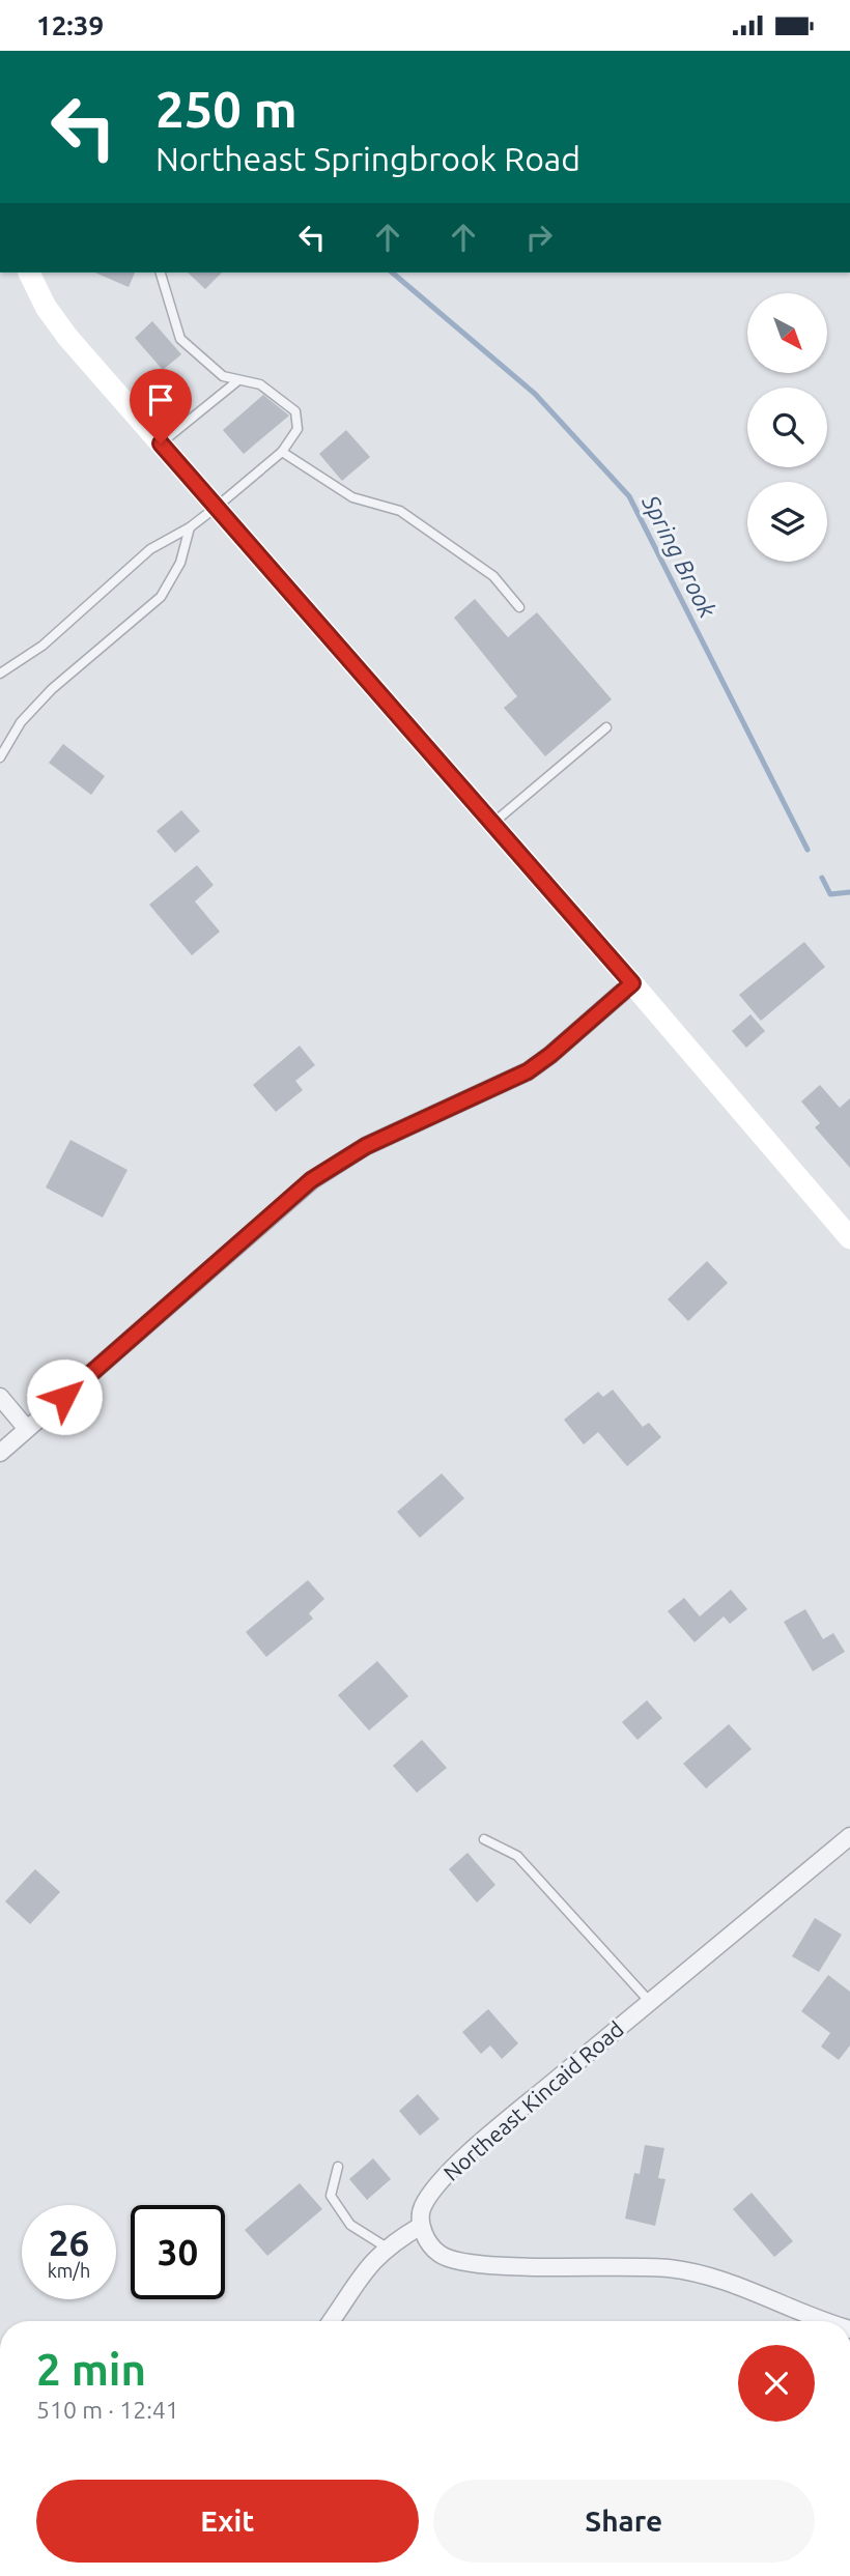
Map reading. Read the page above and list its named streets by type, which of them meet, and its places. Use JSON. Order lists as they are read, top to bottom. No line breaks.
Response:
{"streets":{"street":["Northeast Kincaid Road"]},"water":["Spring Brook"],"north":"bottom right","page":{"status":"12:39","turn":["250 m","Northeast Springbrook Road"],"speed":"26 km/h","limit":"30","heading":["2 min","510 m · 12:41"],"buttons":["Exit","Share"]}}
